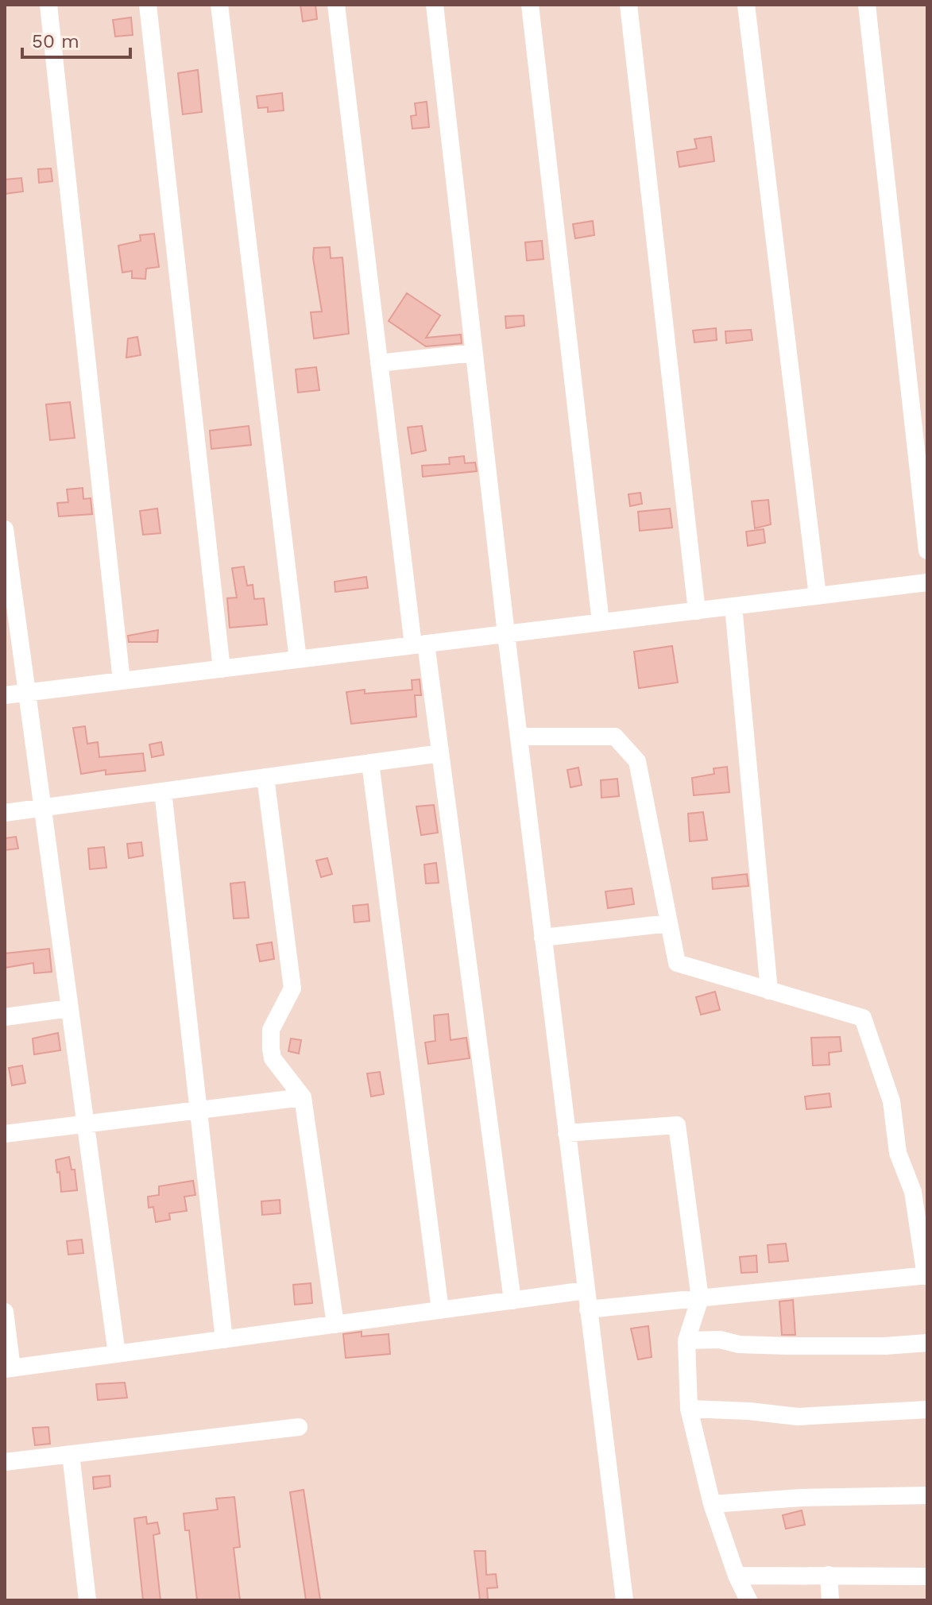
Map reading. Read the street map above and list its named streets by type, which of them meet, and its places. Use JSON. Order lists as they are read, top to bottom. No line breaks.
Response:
{"scale_bar":"50 m"}
